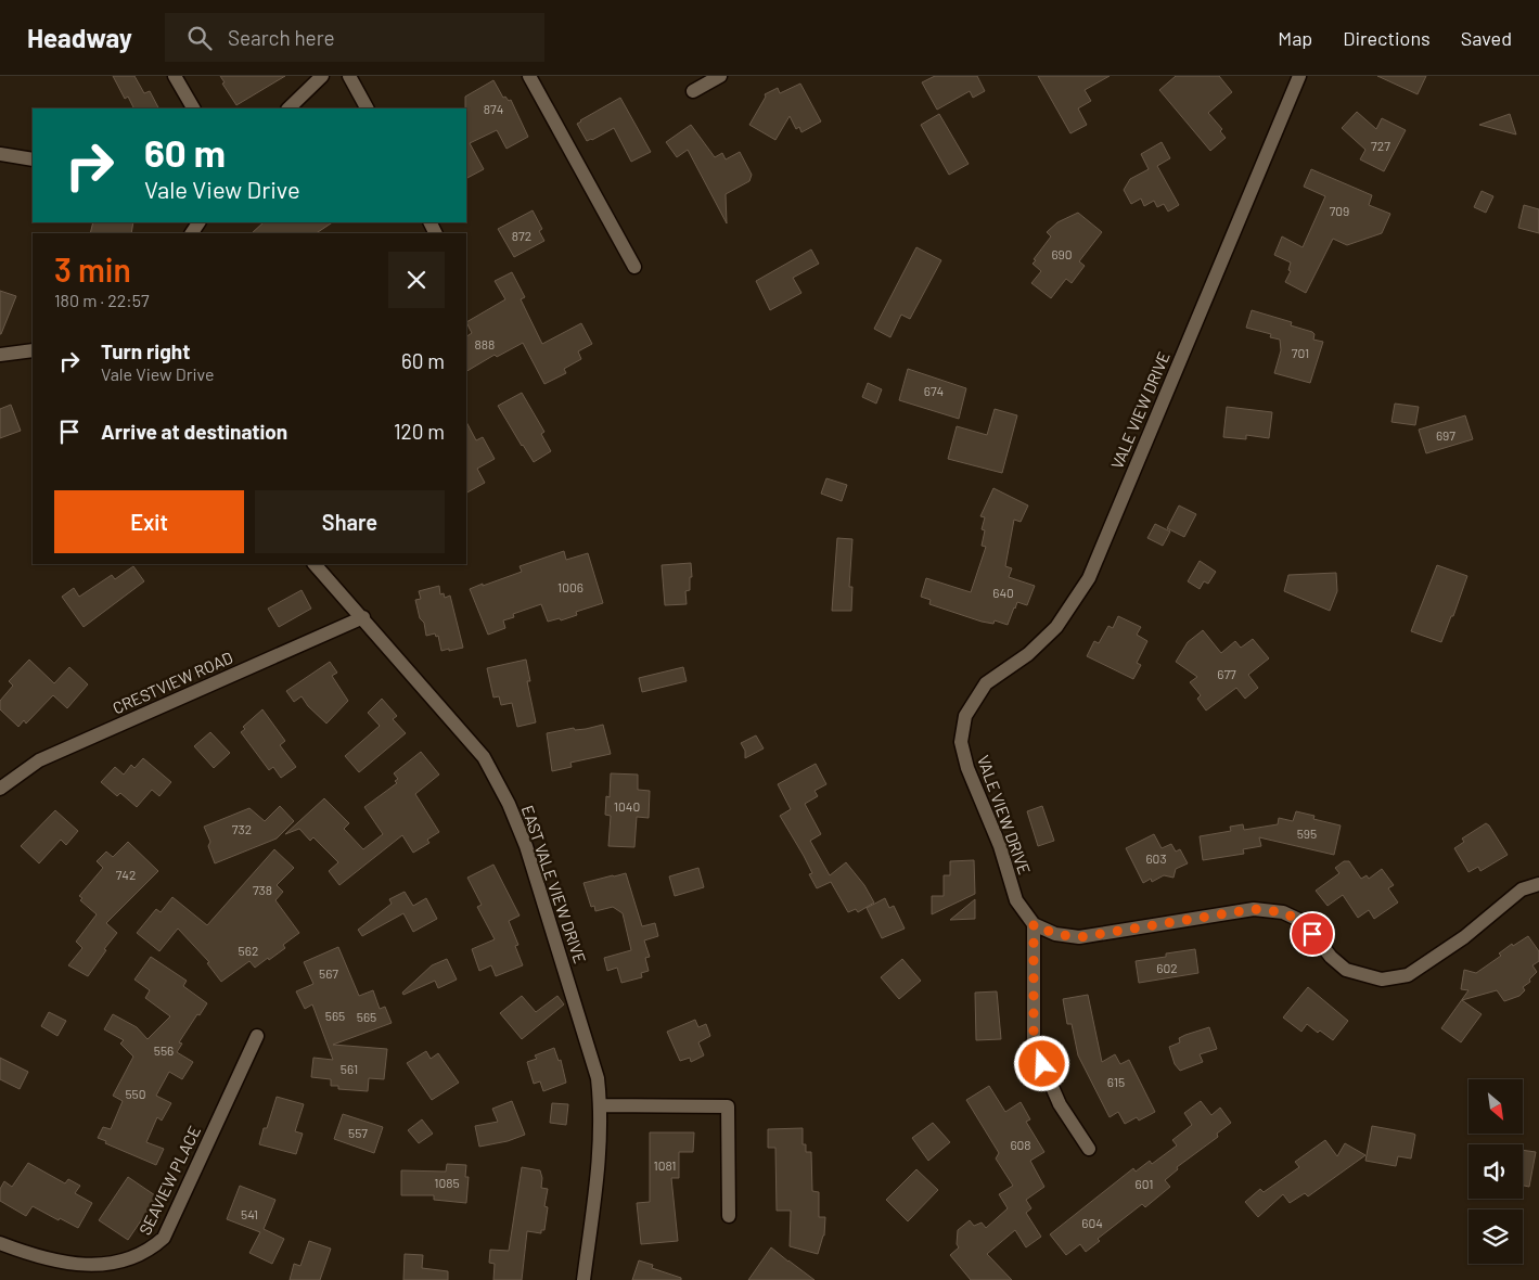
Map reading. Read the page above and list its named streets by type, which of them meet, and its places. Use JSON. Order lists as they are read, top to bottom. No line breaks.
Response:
{"streets":{"street":["VALE VIEW DRIVE","CRESTVIEW ROAD","EAST VALE VIEW DRIVE","SEAVIEW PLACE"]},"crossings":[["CRESTVIEW ROAD","EAST VALE VIEW DRIVE"]],"house_numbers":["874","727","709","872","690","888","701","674","697","1006","640","677","1040","732","595","603","742","738","562","602","567","565","565","556","561","615","550","557","608","1081","1085","601","541","604"],"north":"bottom right","page":{"header":"Headway","search":"Search here","nav":["Map","Directions","Saved"],"turn":["60 m","Vale View Drive"],"heading":["3 min","180 m · 22:57"],"list":[{"name":"Turn right","note":"Vale View Drive","value":"60 m"},{"name":"Arrive at destination","value":"120 m"}],"buttons":["Exit","Share"]}}
